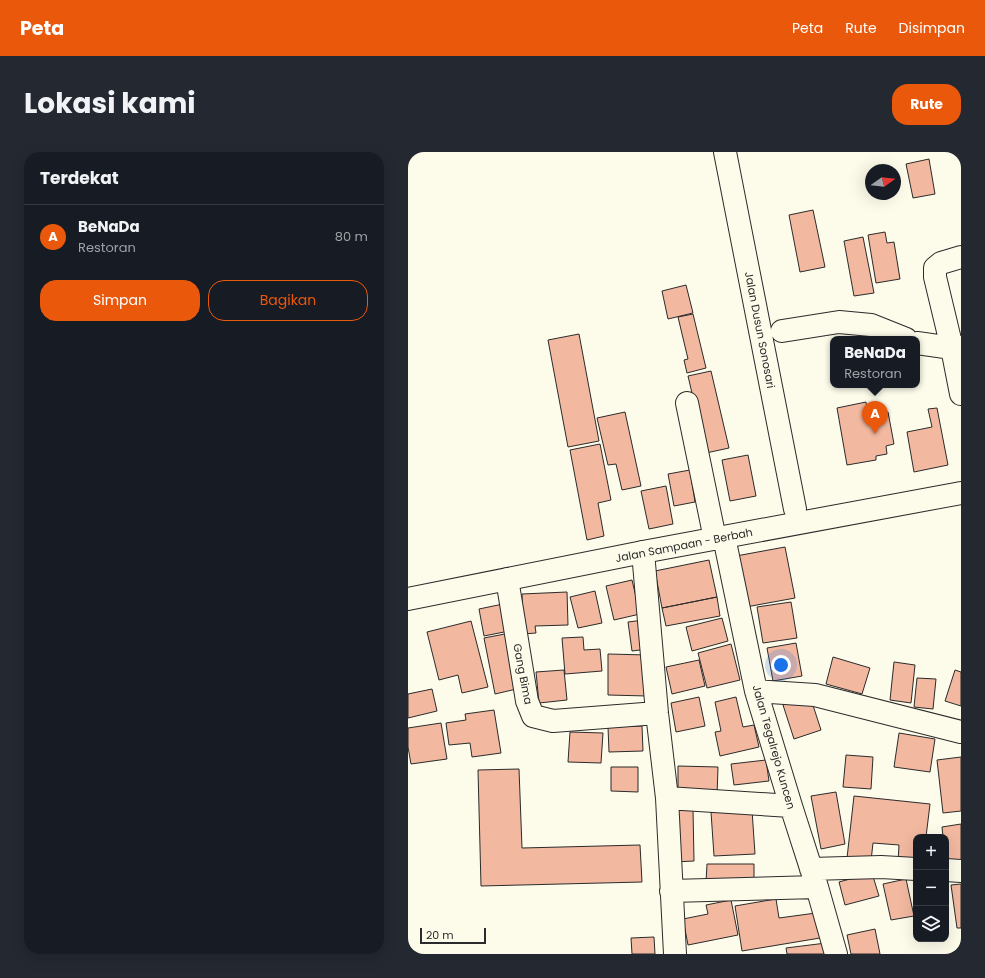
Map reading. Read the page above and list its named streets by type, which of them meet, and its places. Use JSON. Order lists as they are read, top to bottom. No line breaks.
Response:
{"streets":{"street":["Jalan Dusun Sonosari","Jalan Sampaan - Berbah","Gang Bima","Jalan Tegalrejo Kuncen"]},"crossings":[["Jalan Sampaan - Berbah","Gang Bima"],["Jalan Sampaan - Berbah","Jalan Tegalrejo Kuncen"]],"scale_bar":"20 m","north":"right","page":{"header":"Peta","nav":["Peta","Rute","Disimpan"],"title":"Lokasi kami","buttons":["Rute",["Simpan","Bagikan"]],"heading":"Terdekat","list":[{"mark":"A","name":"BeNaDa","note":"Restoran","value":"80 m"}],"popup":["BeNaDa","Restoran"],"pins":"A","map_buttons":["+","−"],"scale":"20 m"}}
